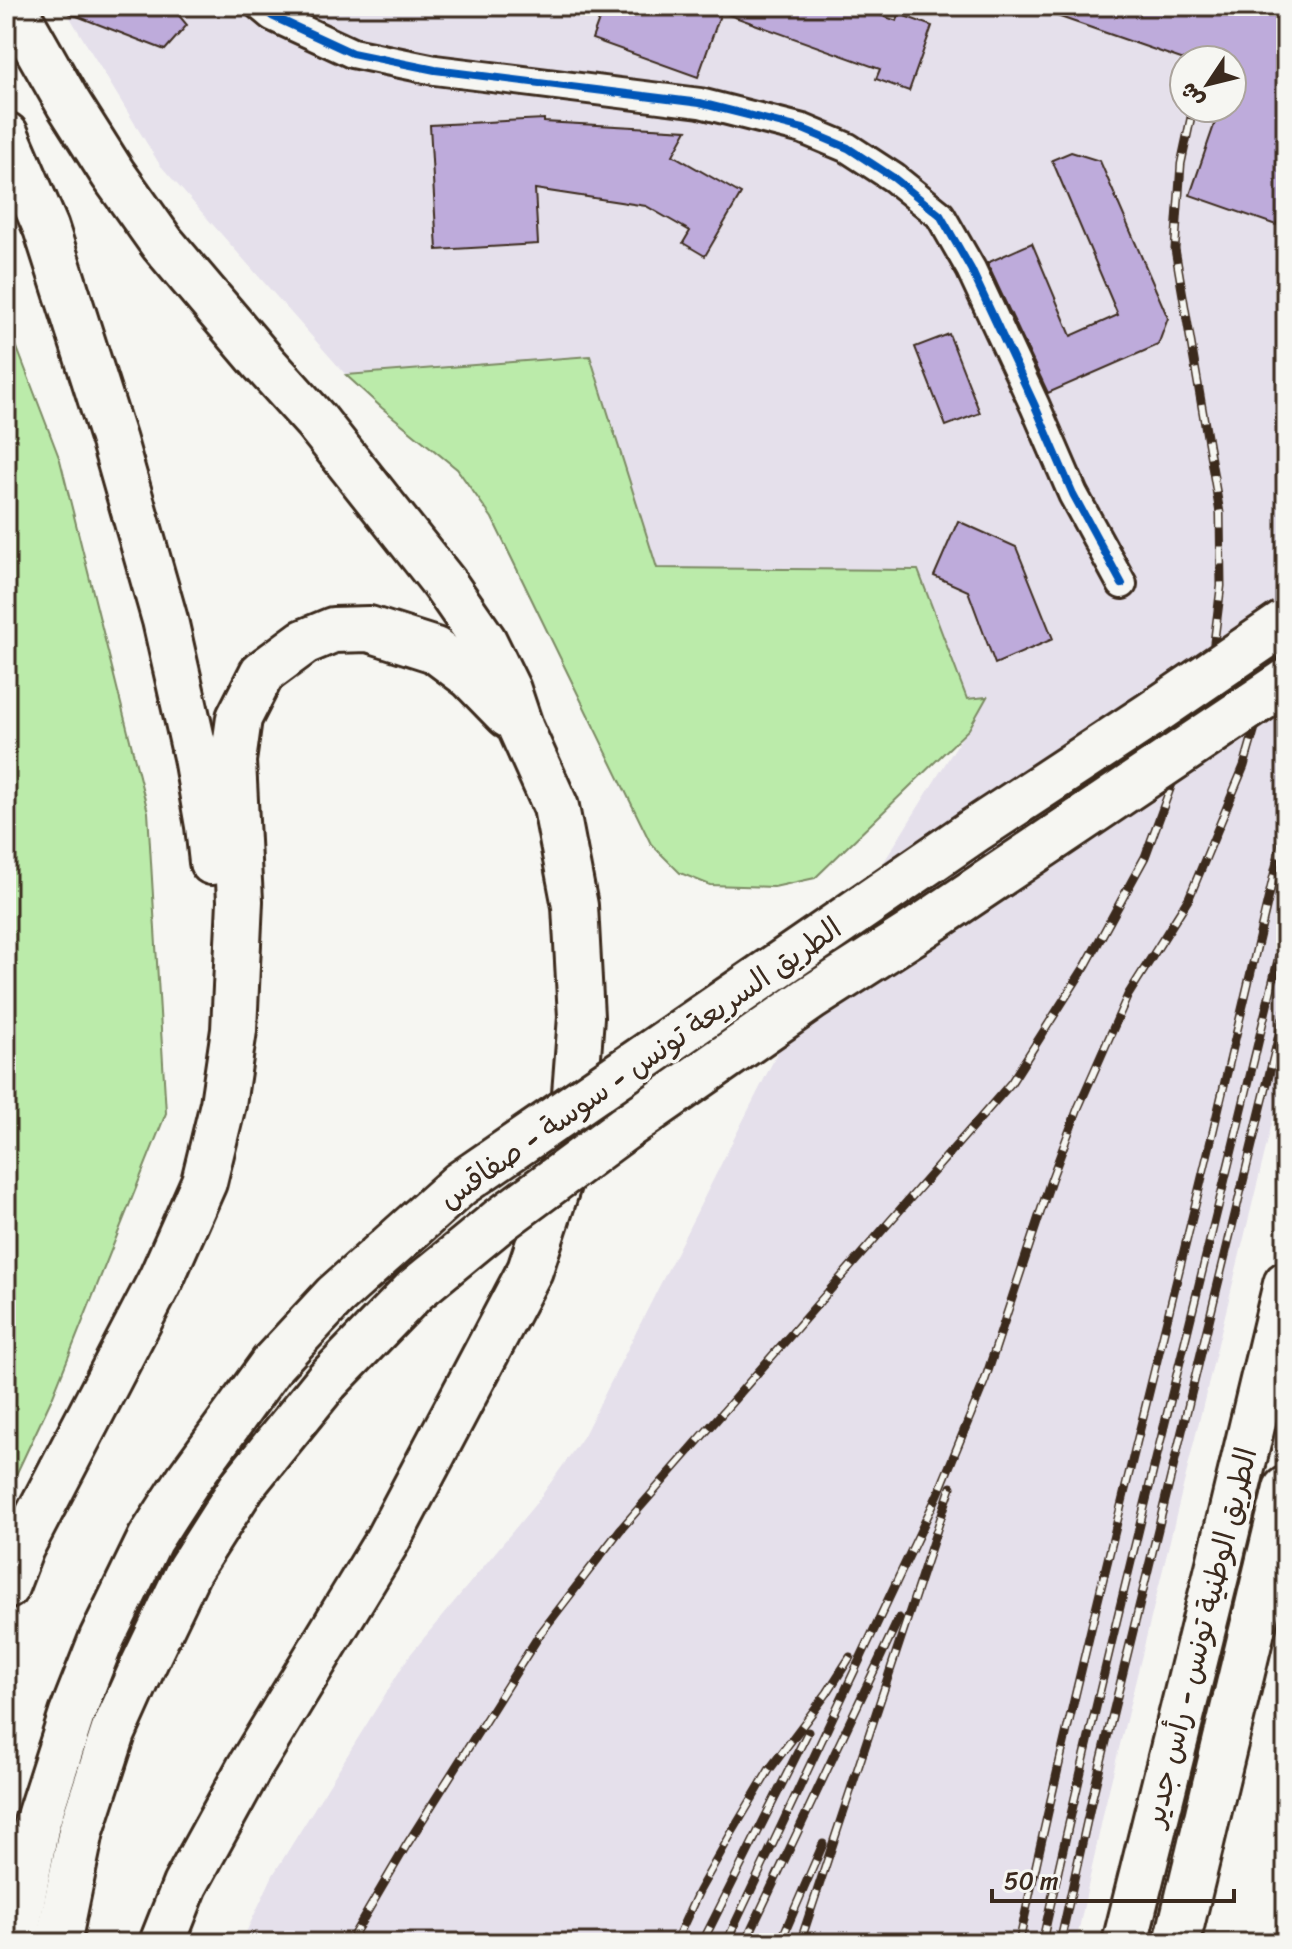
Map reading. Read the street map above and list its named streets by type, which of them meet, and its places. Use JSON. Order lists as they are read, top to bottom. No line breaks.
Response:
{"streets":{"main road":["الطريق السريعة تونس - سوسة - صفاقس","الطريق الوطنية تونس - رأس جدير"]},"scale_bar":"50 m","north":"bottom left"}
